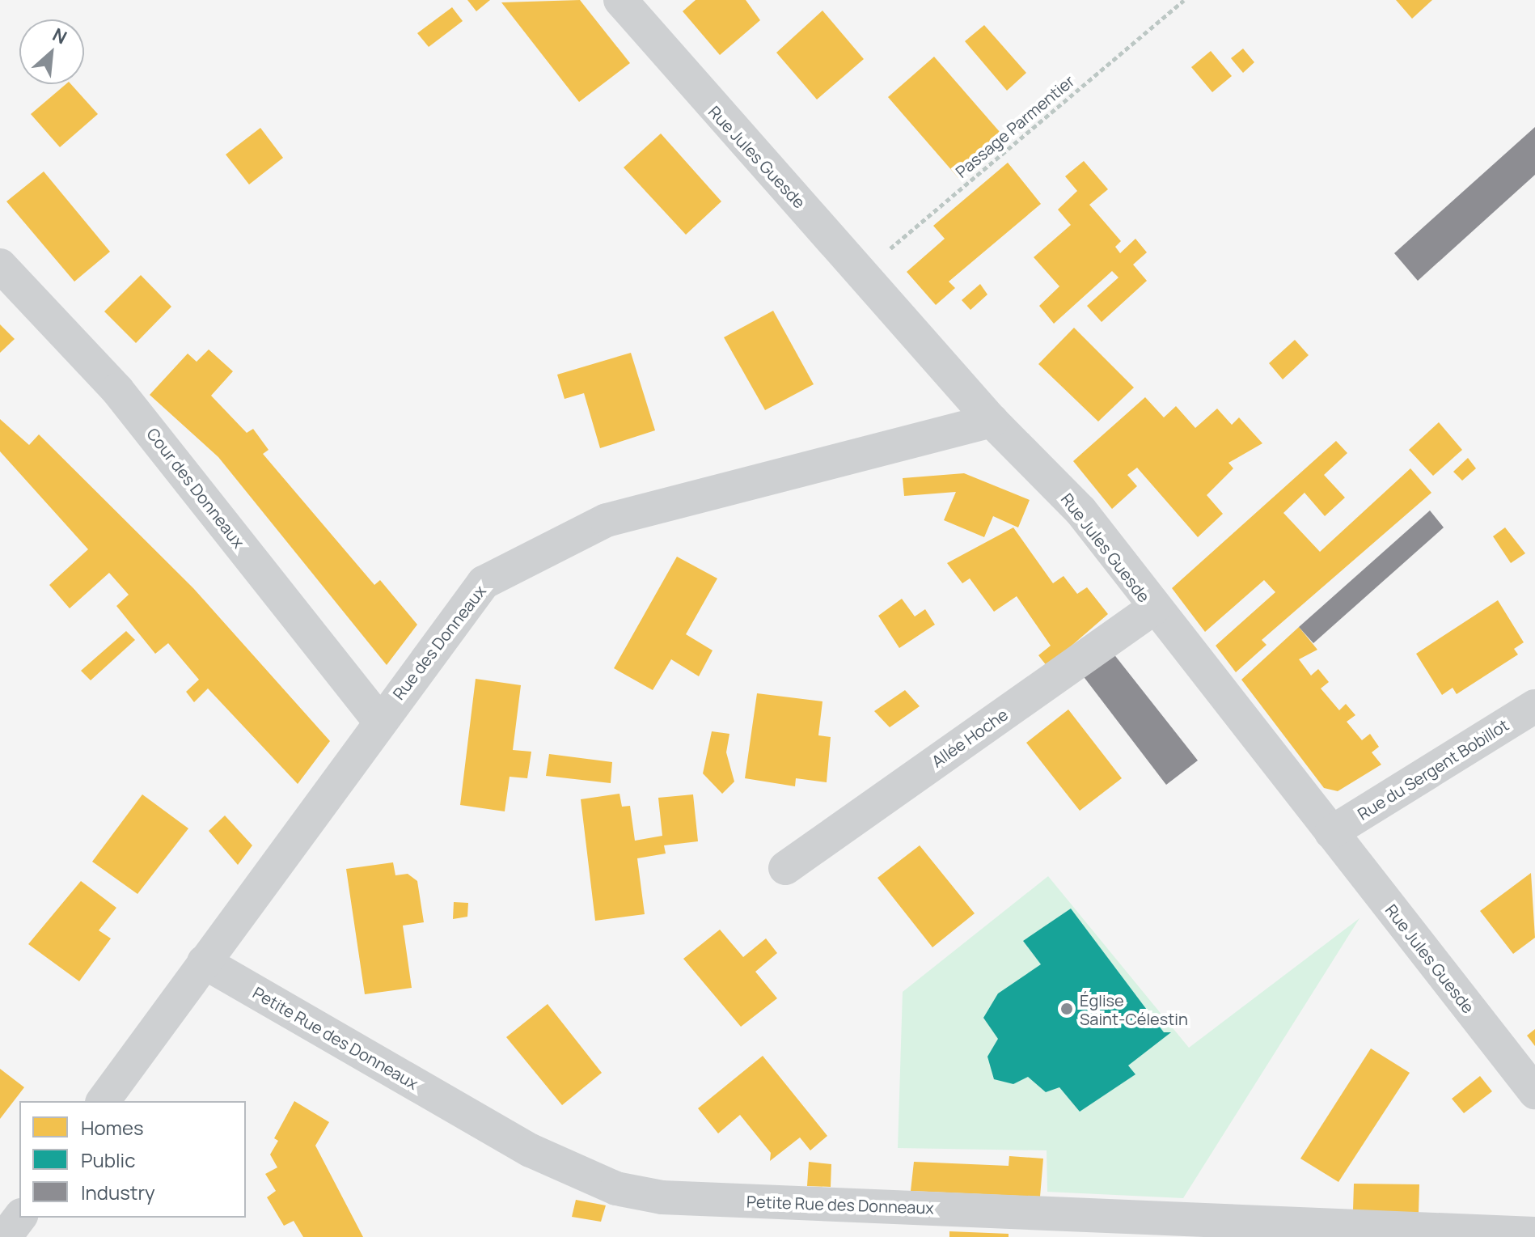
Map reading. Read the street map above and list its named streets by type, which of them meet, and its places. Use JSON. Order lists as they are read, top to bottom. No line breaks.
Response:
{"streets":{"street":["Rue Jules Guesde","Cour des Donneaux","Rue des Donneaux","Allée Hoche","Rue du Sergent Bobillot","Petite Rue des Donneaux"],"path":["Passage Parmentier"]},"crossings":[["Passage Parmentier","Rue Jules Guesde"],["Rue Jules Guesde","Rue des Donneaux"],["Rue Jules Guesde","Allée Hoche"],["Rue Jules Guesde","Rue du Sergent Bobillot"],["Cour des Donneaux","Rue des Donneaux"],["Rue des Donneaux","Petite Rue des Donneaux"]],"places":["Église Saint-Célestin"],"legend":["Homes","Public","Industry"],"north":"top right"}
